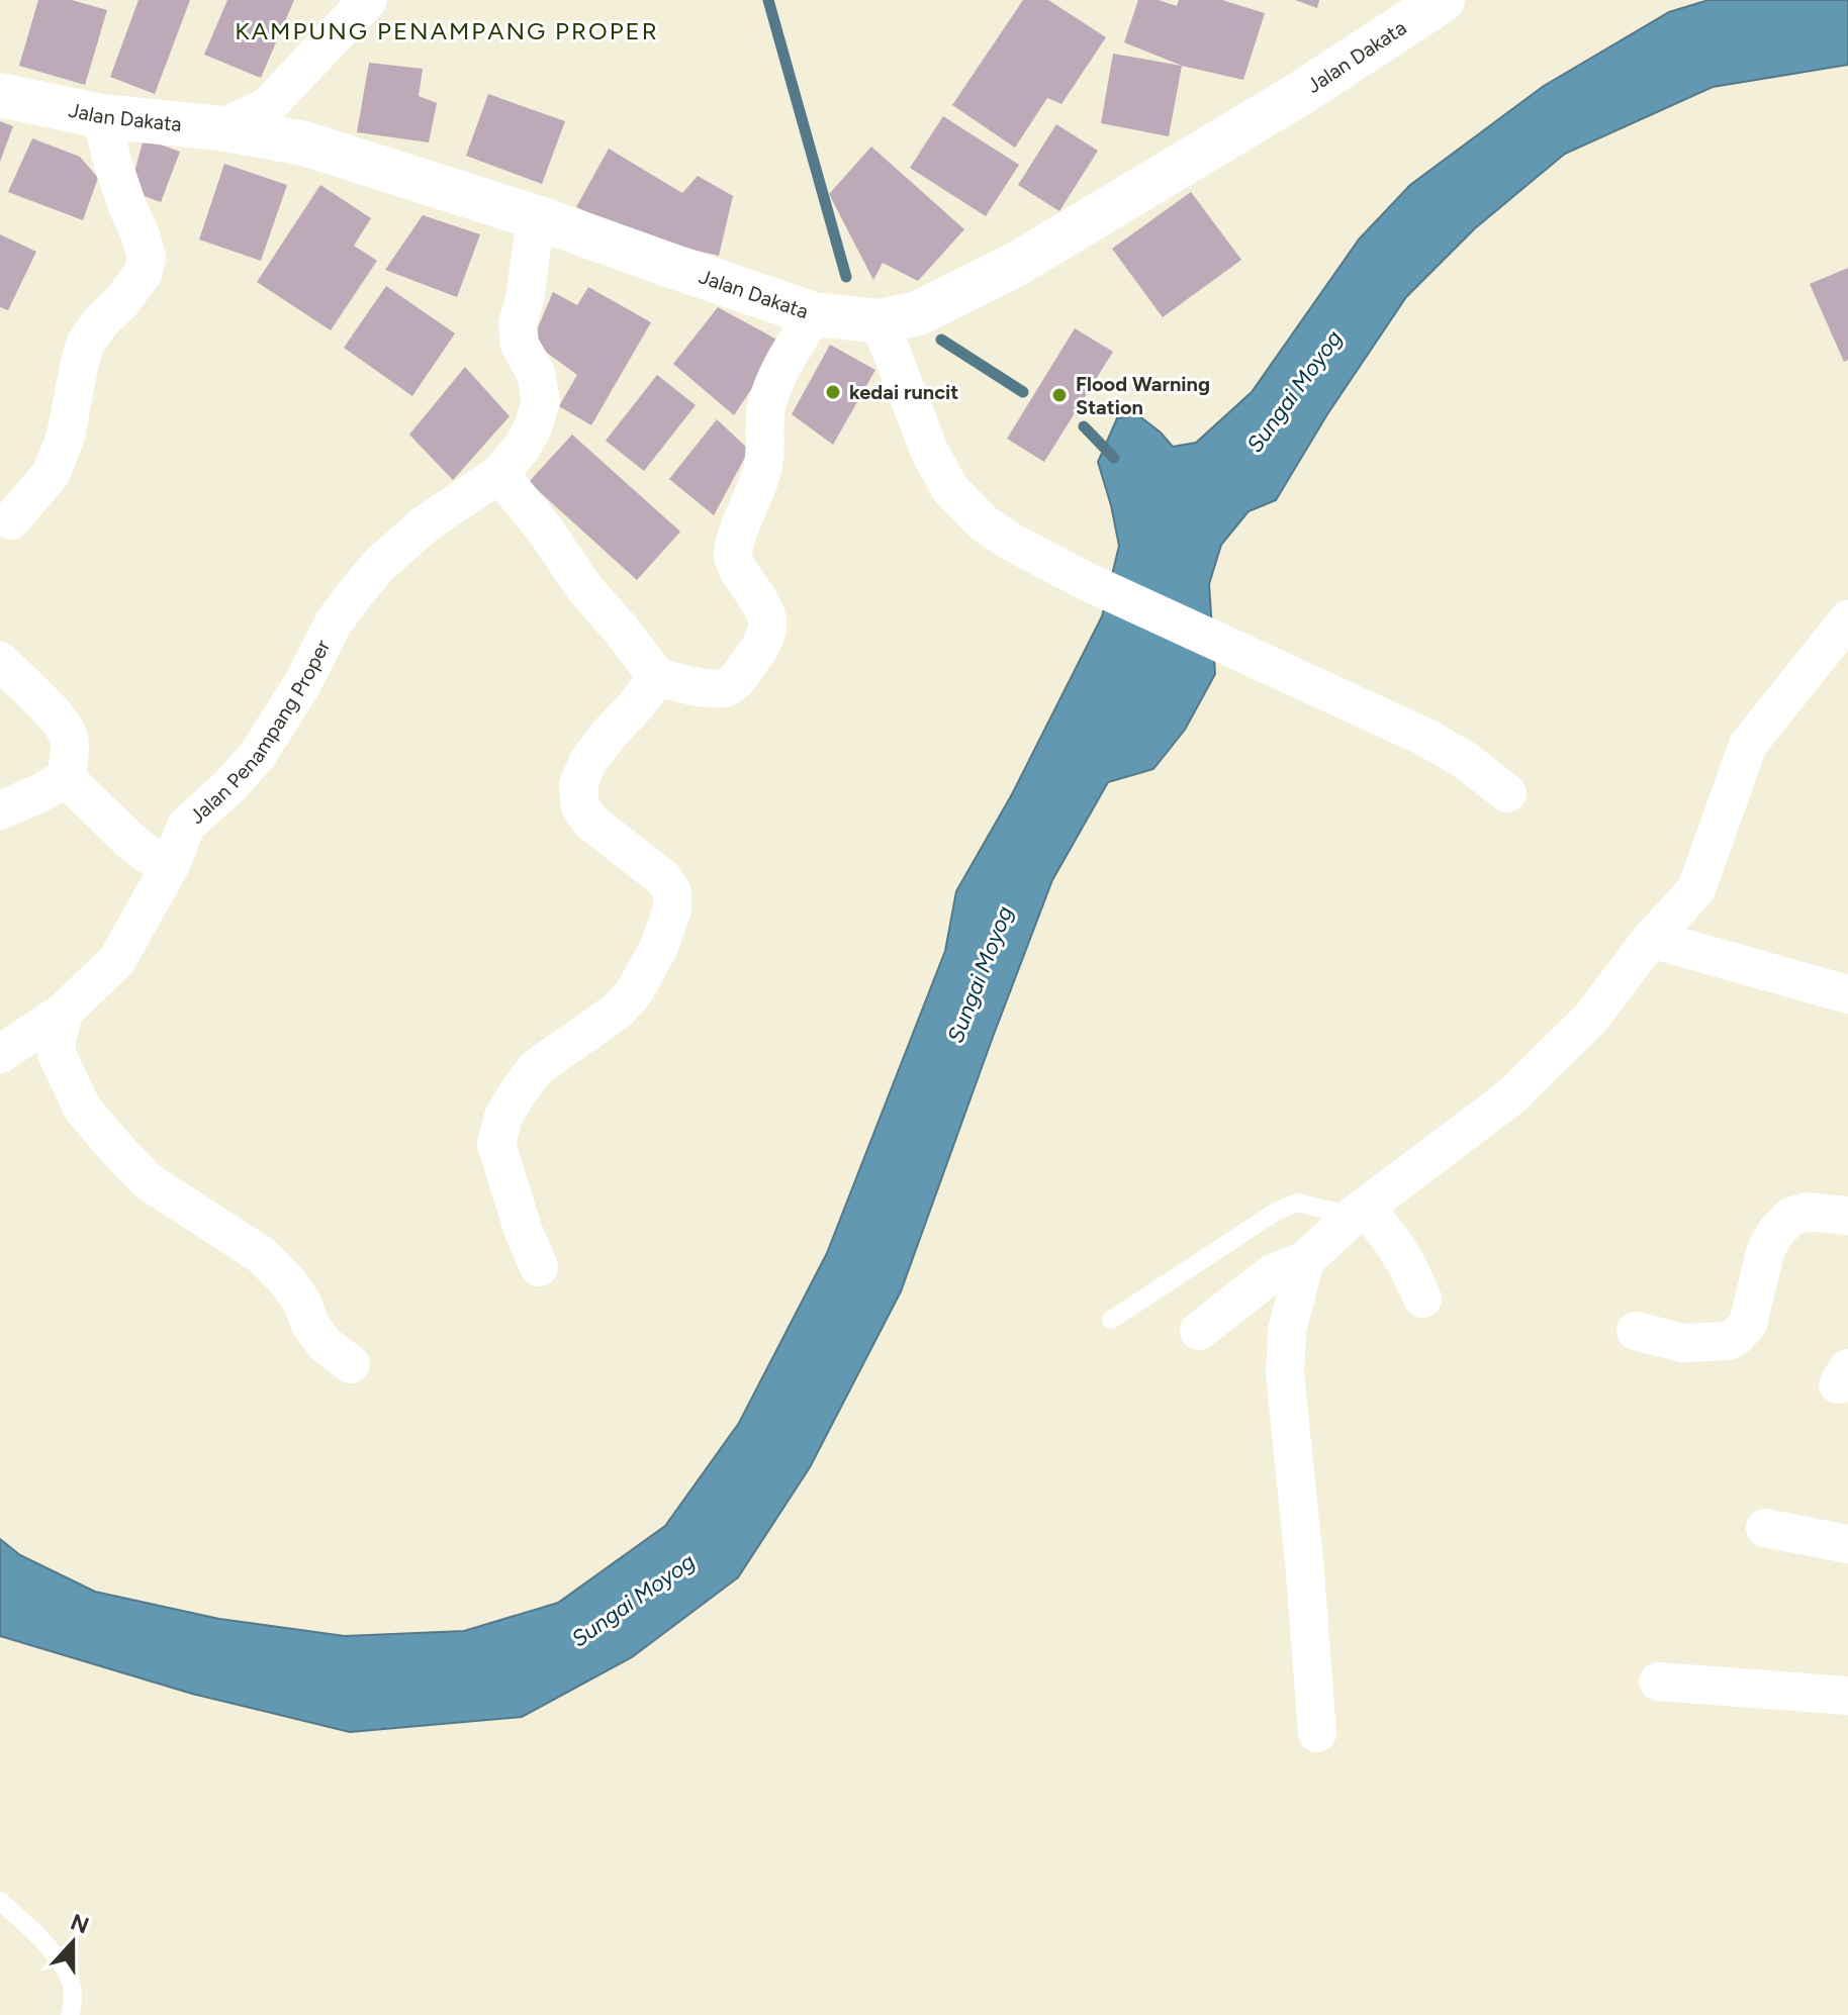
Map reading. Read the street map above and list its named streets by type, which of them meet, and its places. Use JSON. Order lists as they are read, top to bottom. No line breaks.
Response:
{"streets":{"street":["Jalan Dakata","Jalan Penampang Proper"]},"crossings":[["Jalan Dakata","Jalan Penampang Proper"]],"districts":["KAMPUNG PENAMPANG PROPER"],"water":["Sungai Moyog"],"places":["kedai runcit","Flood Warning Station"],"north":"top"}
